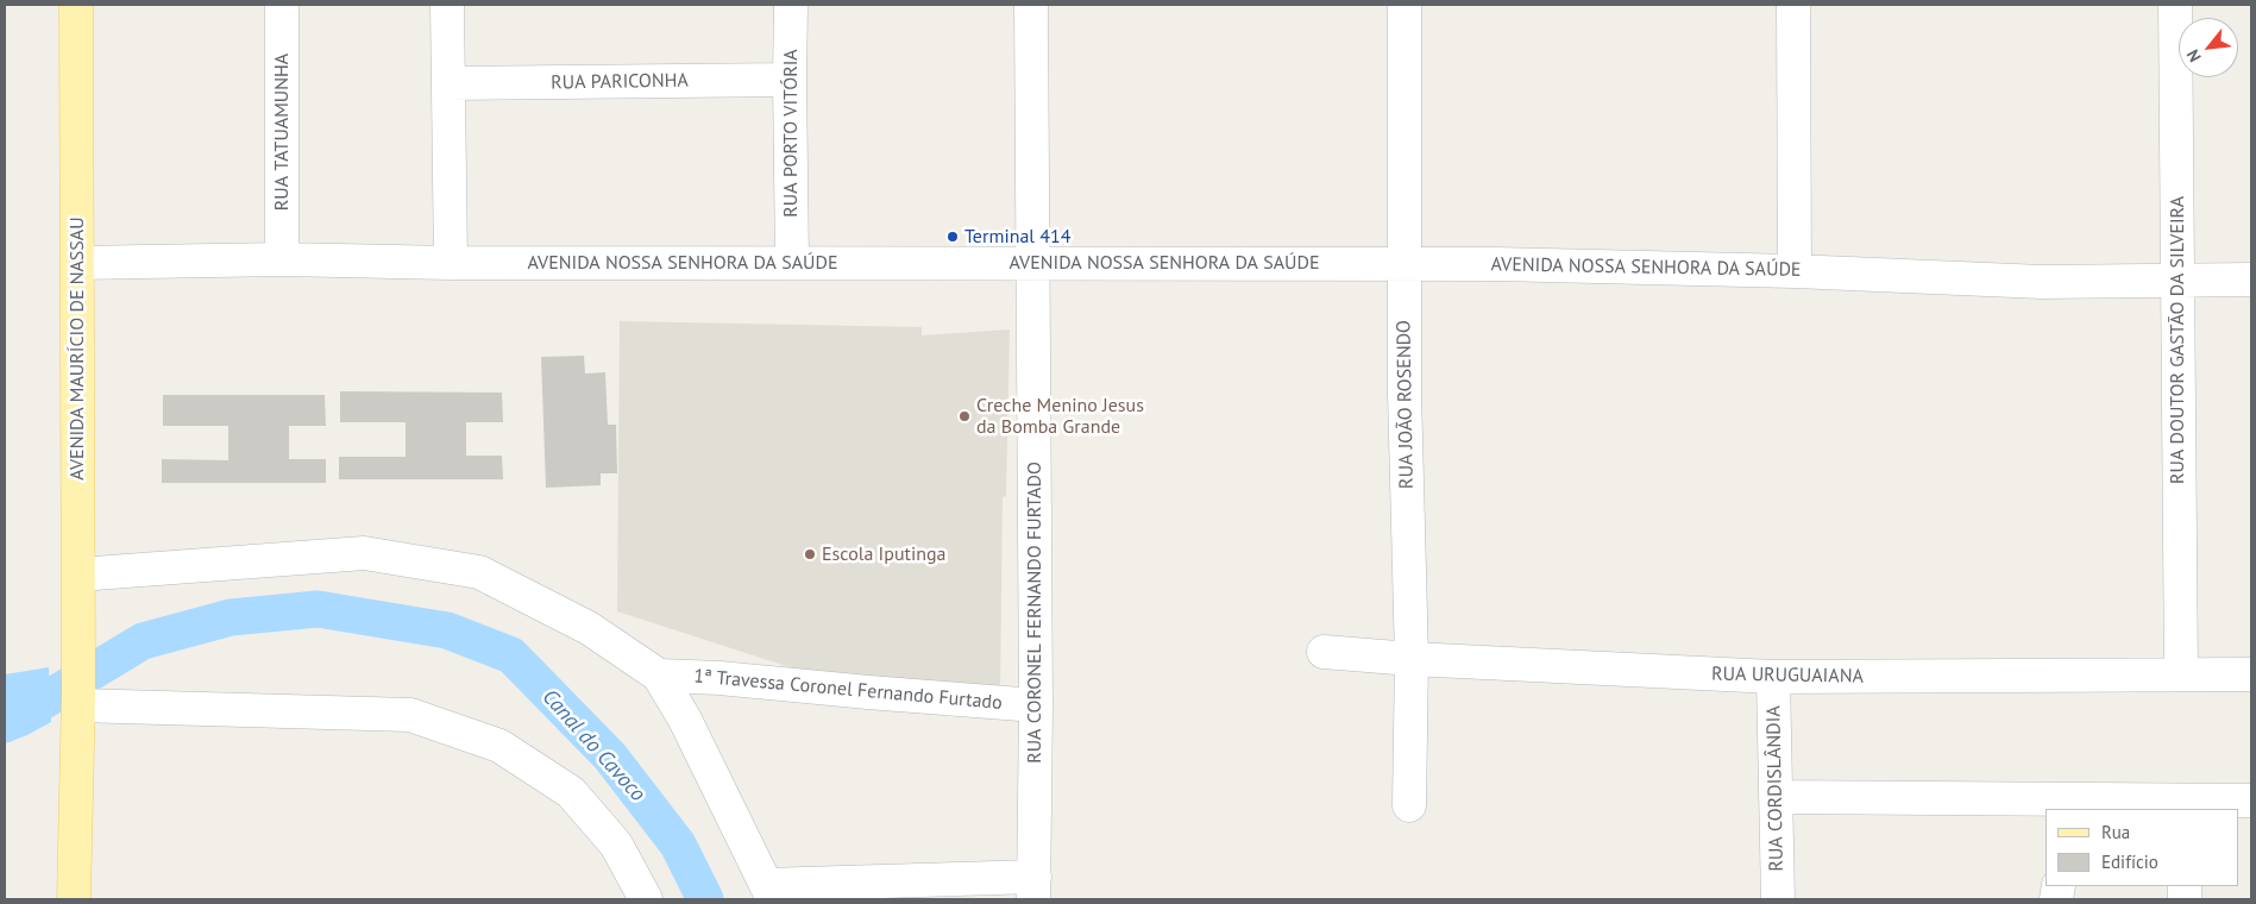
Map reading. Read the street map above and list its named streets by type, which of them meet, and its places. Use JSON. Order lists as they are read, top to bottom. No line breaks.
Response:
{"streets":{"main road":["AVENIDA MAURÍCIO DE NASSAU"],"street":["RUA PARICONHA","RUA TATUAMUNHA","RUA PORTO VITÓRIA","AVENIDA NOSSA SENHORA DA SAÚDE","RUA DOUTOR GASTÃO DA SILVEIRA","RUA JOÃO ROSENDO","RUA CORONEL FERNANDO FURTADO","RUA URUGUAIANA","1ª Travessa Coronel Fernando Furtado","RUA CORDISLÂNDIA"]},"crossings":[["RUA PARICONHA","RUA PORTO VITÓRIA"],["RUA TATUAMUNHA","AVENIDA NOSSA SENHORA DA SAÚDE"],["RUA PORTO VITÓRIA","AVENIDA NOSSA SENHORA DA SAÚDE"],["AVENIDA NOSSA SENHORA DA SAÚDE","RUA DOUTOR GASTÃO DA SILVEIRA"],["AVENIDA NOSSA SENHORA DA SAÚDE","AVENIDA MAURÍCIO DE NASSAU"],["AVENIDA NOSSA SENHORA DA SAÚDE","RUA JOÃO ROSENDO"],["AVENIDA NOSSA SENHORA DA SAÚDE","RUA CORONEL FERNANDO FURTADO"],["RUA DOUTOR GASTÃO DA SILVEIRA","RUA URUGUAIANA"],["RUA JOÃO ROSENDO","RUA URUGUAIANA"],["RUA CORONEL FERNANDO FURTADO","1ª Travessa Coronel Fernando Furtado"],["RUA URUGUAIANA","RUA CORDISLÂNDIA"]],"water":["Canal do Cavoco"],"places":["Terminal 414","Creche Menino Jesus da Bomba Grande","Escola Iputinga"],"legend":["Rua","Edifício"],"north":"bottom left"}
